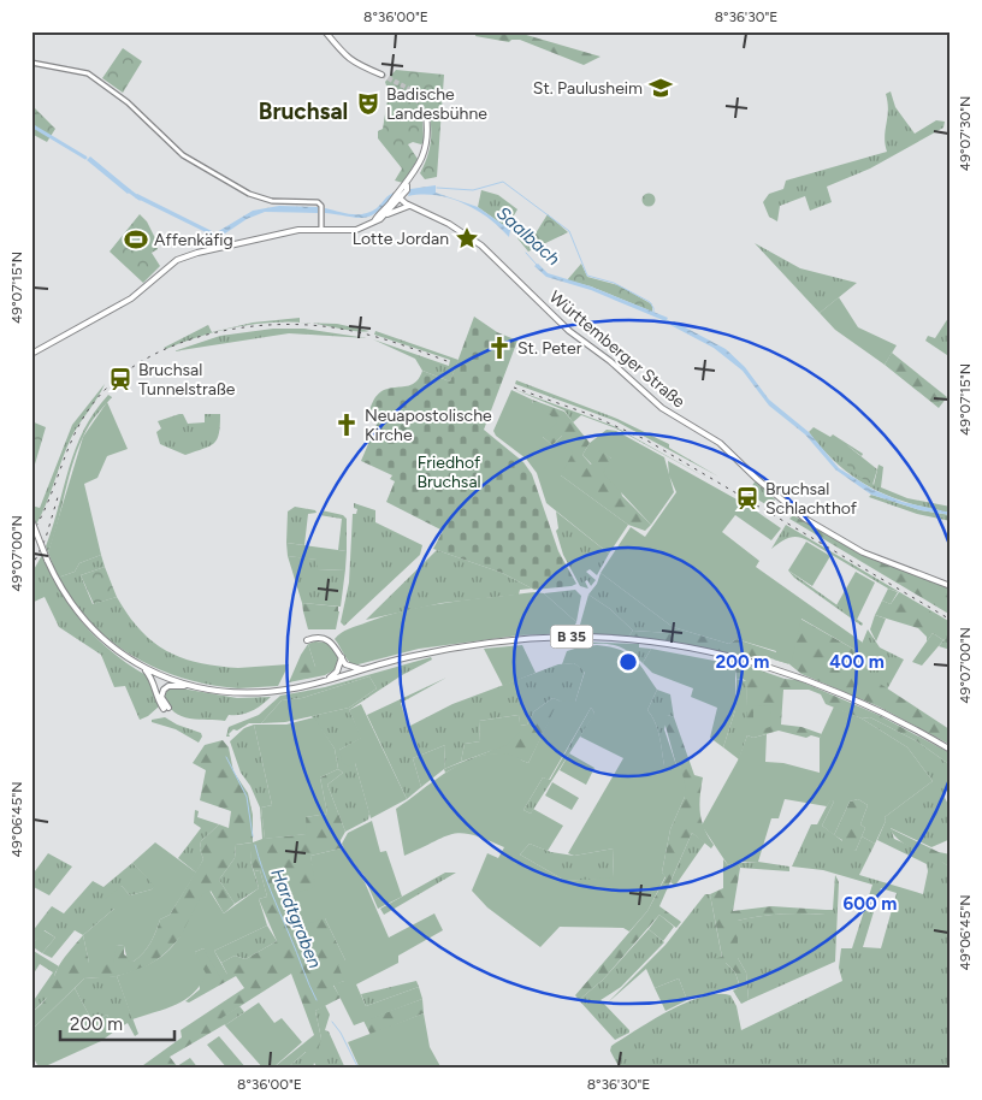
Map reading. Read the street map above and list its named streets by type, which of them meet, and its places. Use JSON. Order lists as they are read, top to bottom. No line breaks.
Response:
{"streets":{"main road":["Württemberger Straße","B 35"]},"districts":["Bruchsal"],"water":["Saalbach","Hardtgraben"],"parks":["Friedhof Bruchsal"],"places":{"school or university":["St. Paulusheim"],"theatre":["Badische Landesbühne"],"place":["Lotte Jordan"],"sports":["Affenkäfig"],"church":["St. Peter","Neuapostolische Kirche"],"station":["Bruchsal Tunnelstraße","Bruchsal Schlachthof"]},"scale_bar":"200 m","coordinates":["8°36'00\"E","8°36'30\"E","49°07'30\"N","49°07'15\"N","49°07'00\"N","49°06'45\"N"],"rings":["200 m","400 m","600 m"]}
